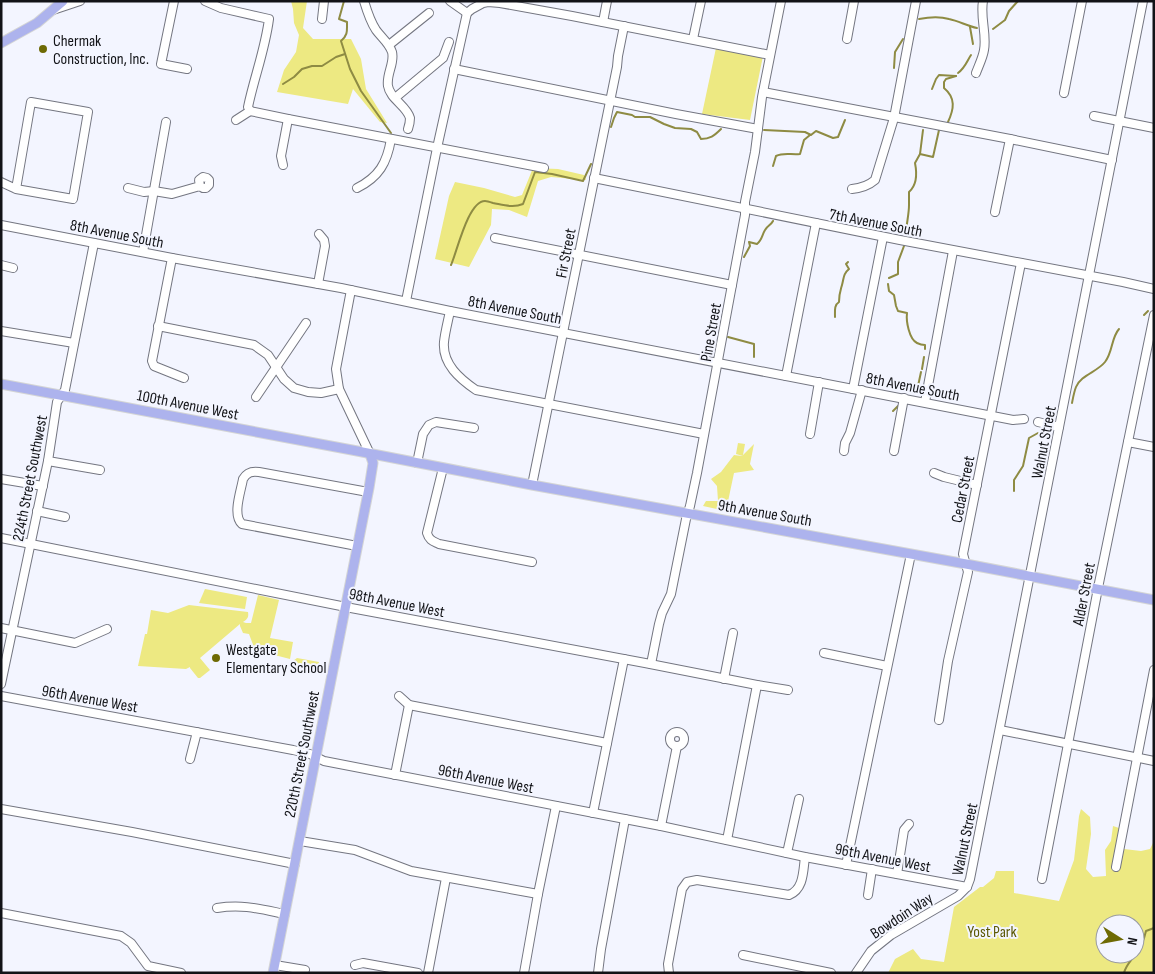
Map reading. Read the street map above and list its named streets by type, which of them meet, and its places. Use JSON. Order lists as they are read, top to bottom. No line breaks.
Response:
{"streets":{"main road":["100th Avenue West","9th Avenue South","220th Street Southwest"],"street":["7th Avenue South","8th Avenue South","Fir Street","Pine Street","Walnut Street","224th Street Southwest","Cedar Street","Alder Street","98th Avenue West","96th Avenue West","Bowdoin Way"]},"crossings":[["7th Avenue South","Fir Street"],["7th Avenue South","Pine Street"],["7th Avenue South","Walnut Street"],["7th Avenue South","Cedar Street"],["8th Avenue South","Fir Street"],["8th Avenue South","Pine Street"],["8th Avenue South","224th Street Southwest"],["8th Avenue South","Cedar Street"],["Fir Street","9th Avenue South"],["Pine Street","9th Avenue South"],["Pine Street","98th Avenue West"],["100th Avenue West","224th Street Southwest"],["100th Avenue West","9th Avenue South"],["100th Avenue West","220th Street Southwest"],["Walnut Street","9th Avenue South"],["Walnut Street","96th Avenue West"],["Walnut Street","Bowdoin Way"],["224th Street Southwest","98th Avenue West"],["Cedar Street","9th Avenue South"],["9th Avenue South","Alder Street"],["9th Avenue South","220th Street Southwest"],["98th Avenue West","220th Street Southwest"],["96th Avenue West","220th Street Southwest"],["96th Avenue West","Bowdoin Way"]],"parks":["Yost Park"],"places":["Chermak Construction, Inc.","Westgate Elementary School"],"north":"right"}
